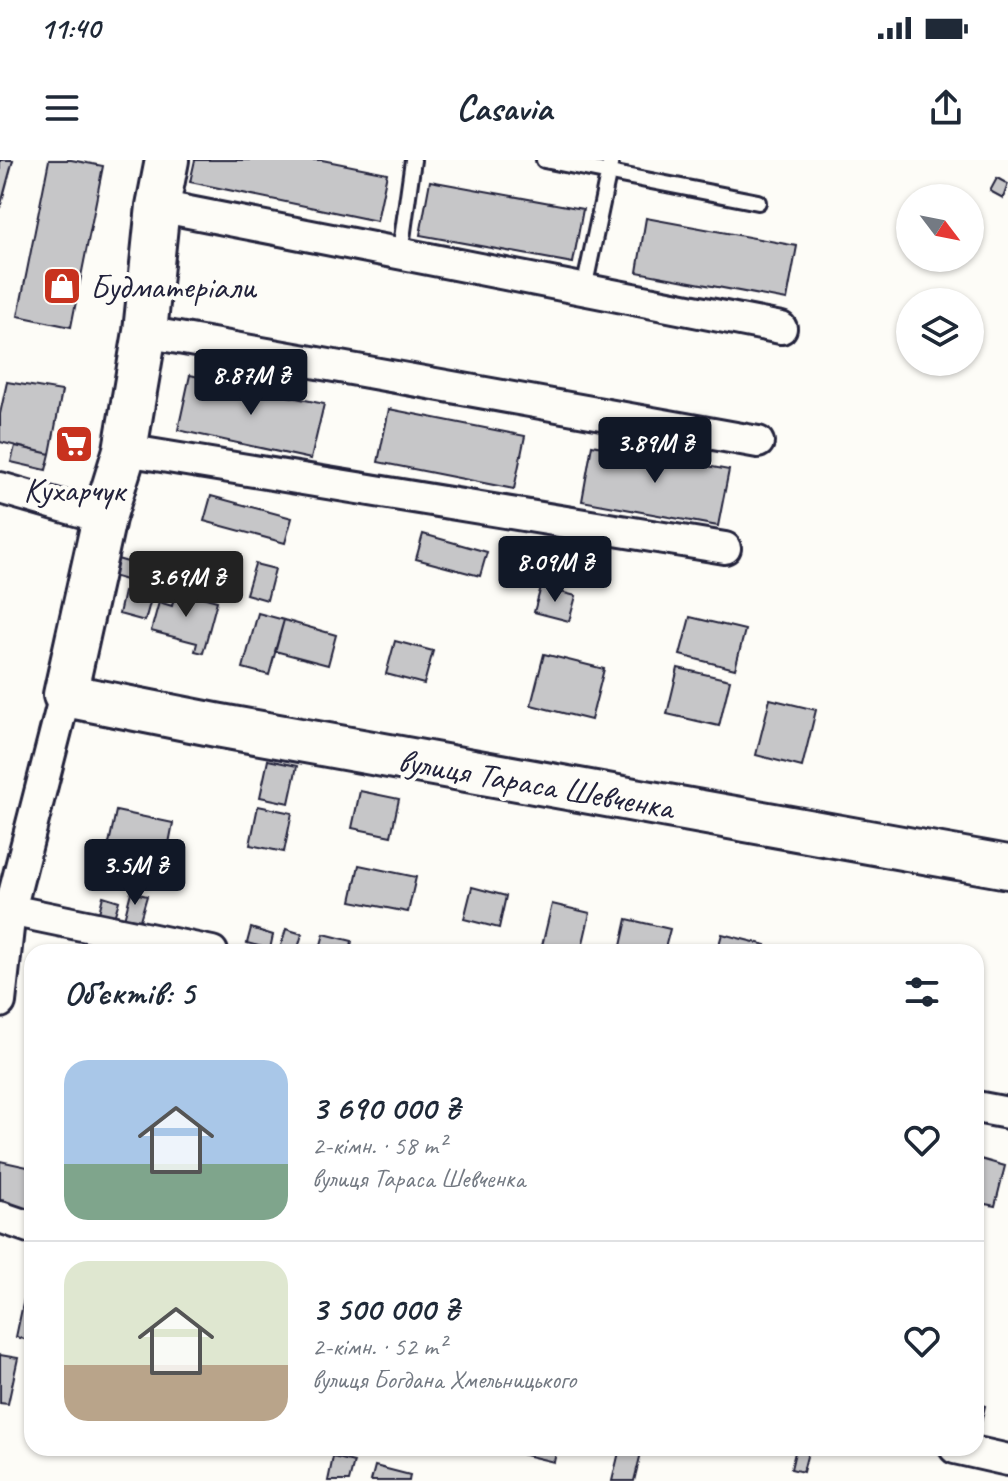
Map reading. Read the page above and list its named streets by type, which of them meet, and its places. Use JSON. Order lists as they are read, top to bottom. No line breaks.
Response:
{"streets":{"street":["вулиця Тараса Шевченка"]},"places":{"shop":["Будматеріали"],"supermarket":["Кухарчук"]},"north":"bottom right","page":{"status":"11:40","header":"Casavia","price":["8.87M ₴","3.89M ₴","8.09M ₴","3.69M ₴","3.5M ₴"],"heading":"Об’єктів: 5","list":[{"name":"3 690 000 ₴","note":"2-кімн. · 58 m² · вулиця Тараса Шевченка"},{"name":"3 500 000 ₴","note":"2-кімн. · 52 m² · вулиця Богдана Хмельницького"}]}}
